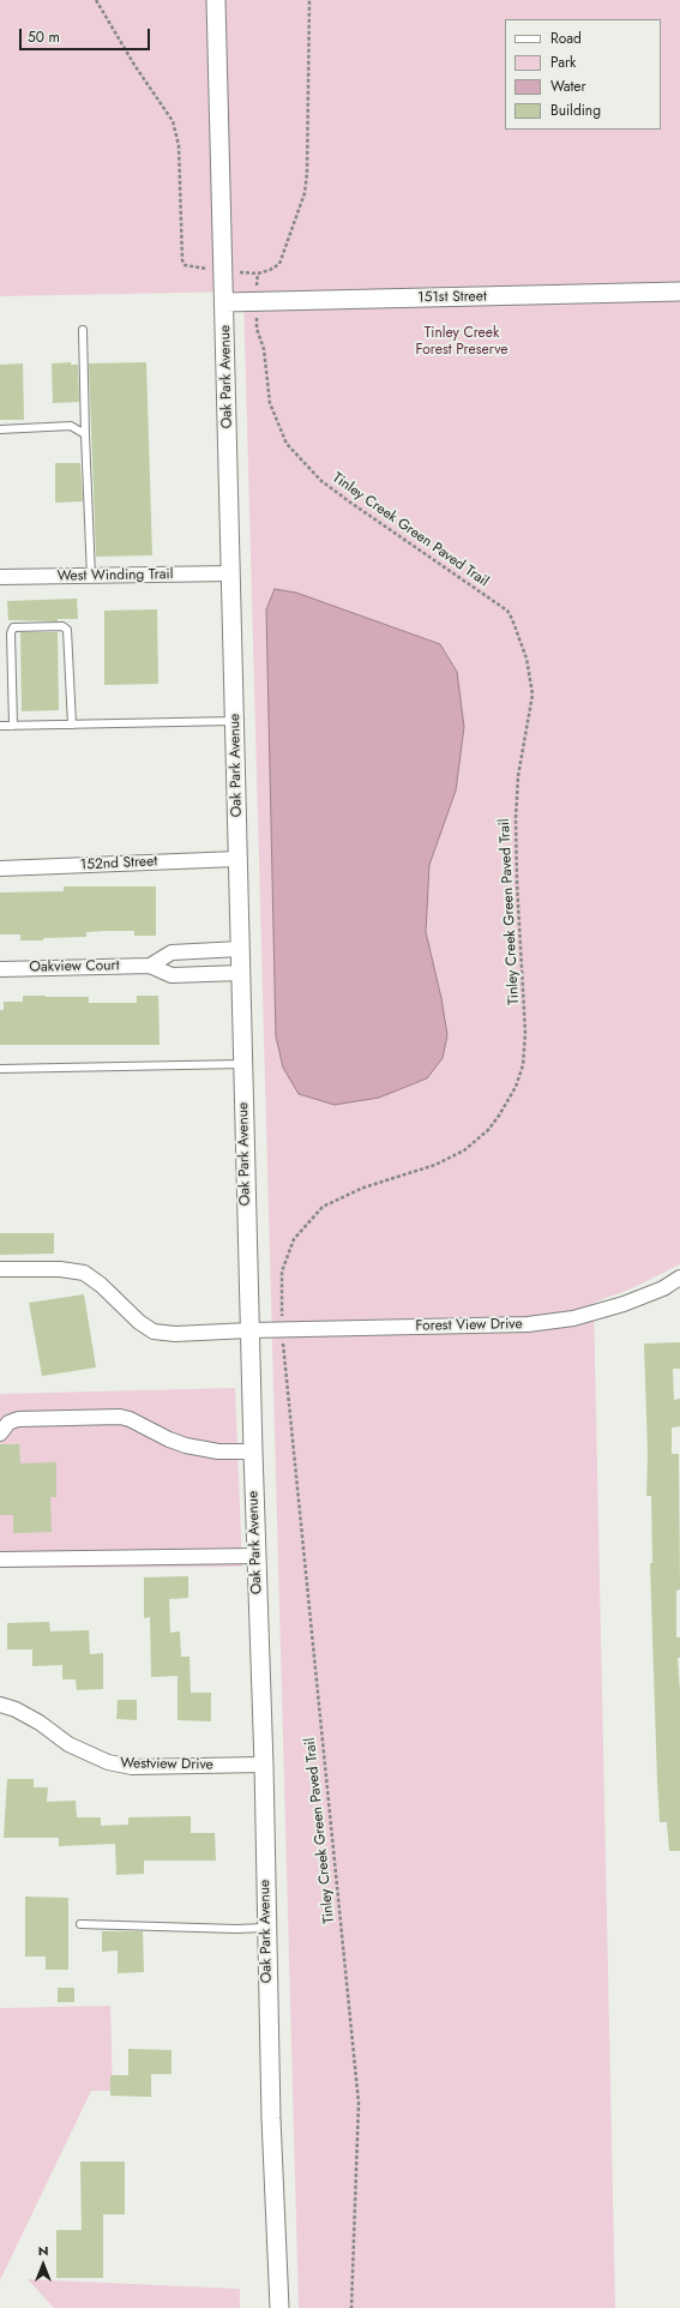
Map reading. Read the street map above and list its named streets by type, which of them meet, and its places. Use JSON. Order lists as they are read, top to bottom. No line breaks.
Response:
{"streets":{"street":["151st Street","Oak Park Avenue","West Winding Trail","152nd Street","Oakview Court","Forest View Drive","Westview Drive"],"path":["Tinley Creek Green Paved Trail"]},"crossings":[["151st Street","Oak Park Avenue"],["Oak Park Avenue","West Winding Trail"],["Oak Park Avenue","152nd Street"],["Oak Park Avenue","Oakview Court"],["Oak Park Avenue","Forest View Drive"],["Oak Park Avenue","Westview Drive"]],"parks":["Tinley Creek Forest Preserve"],"legend":["Road","Park","Water","Building"],"scale_bar":"50 m","north":"top"}
